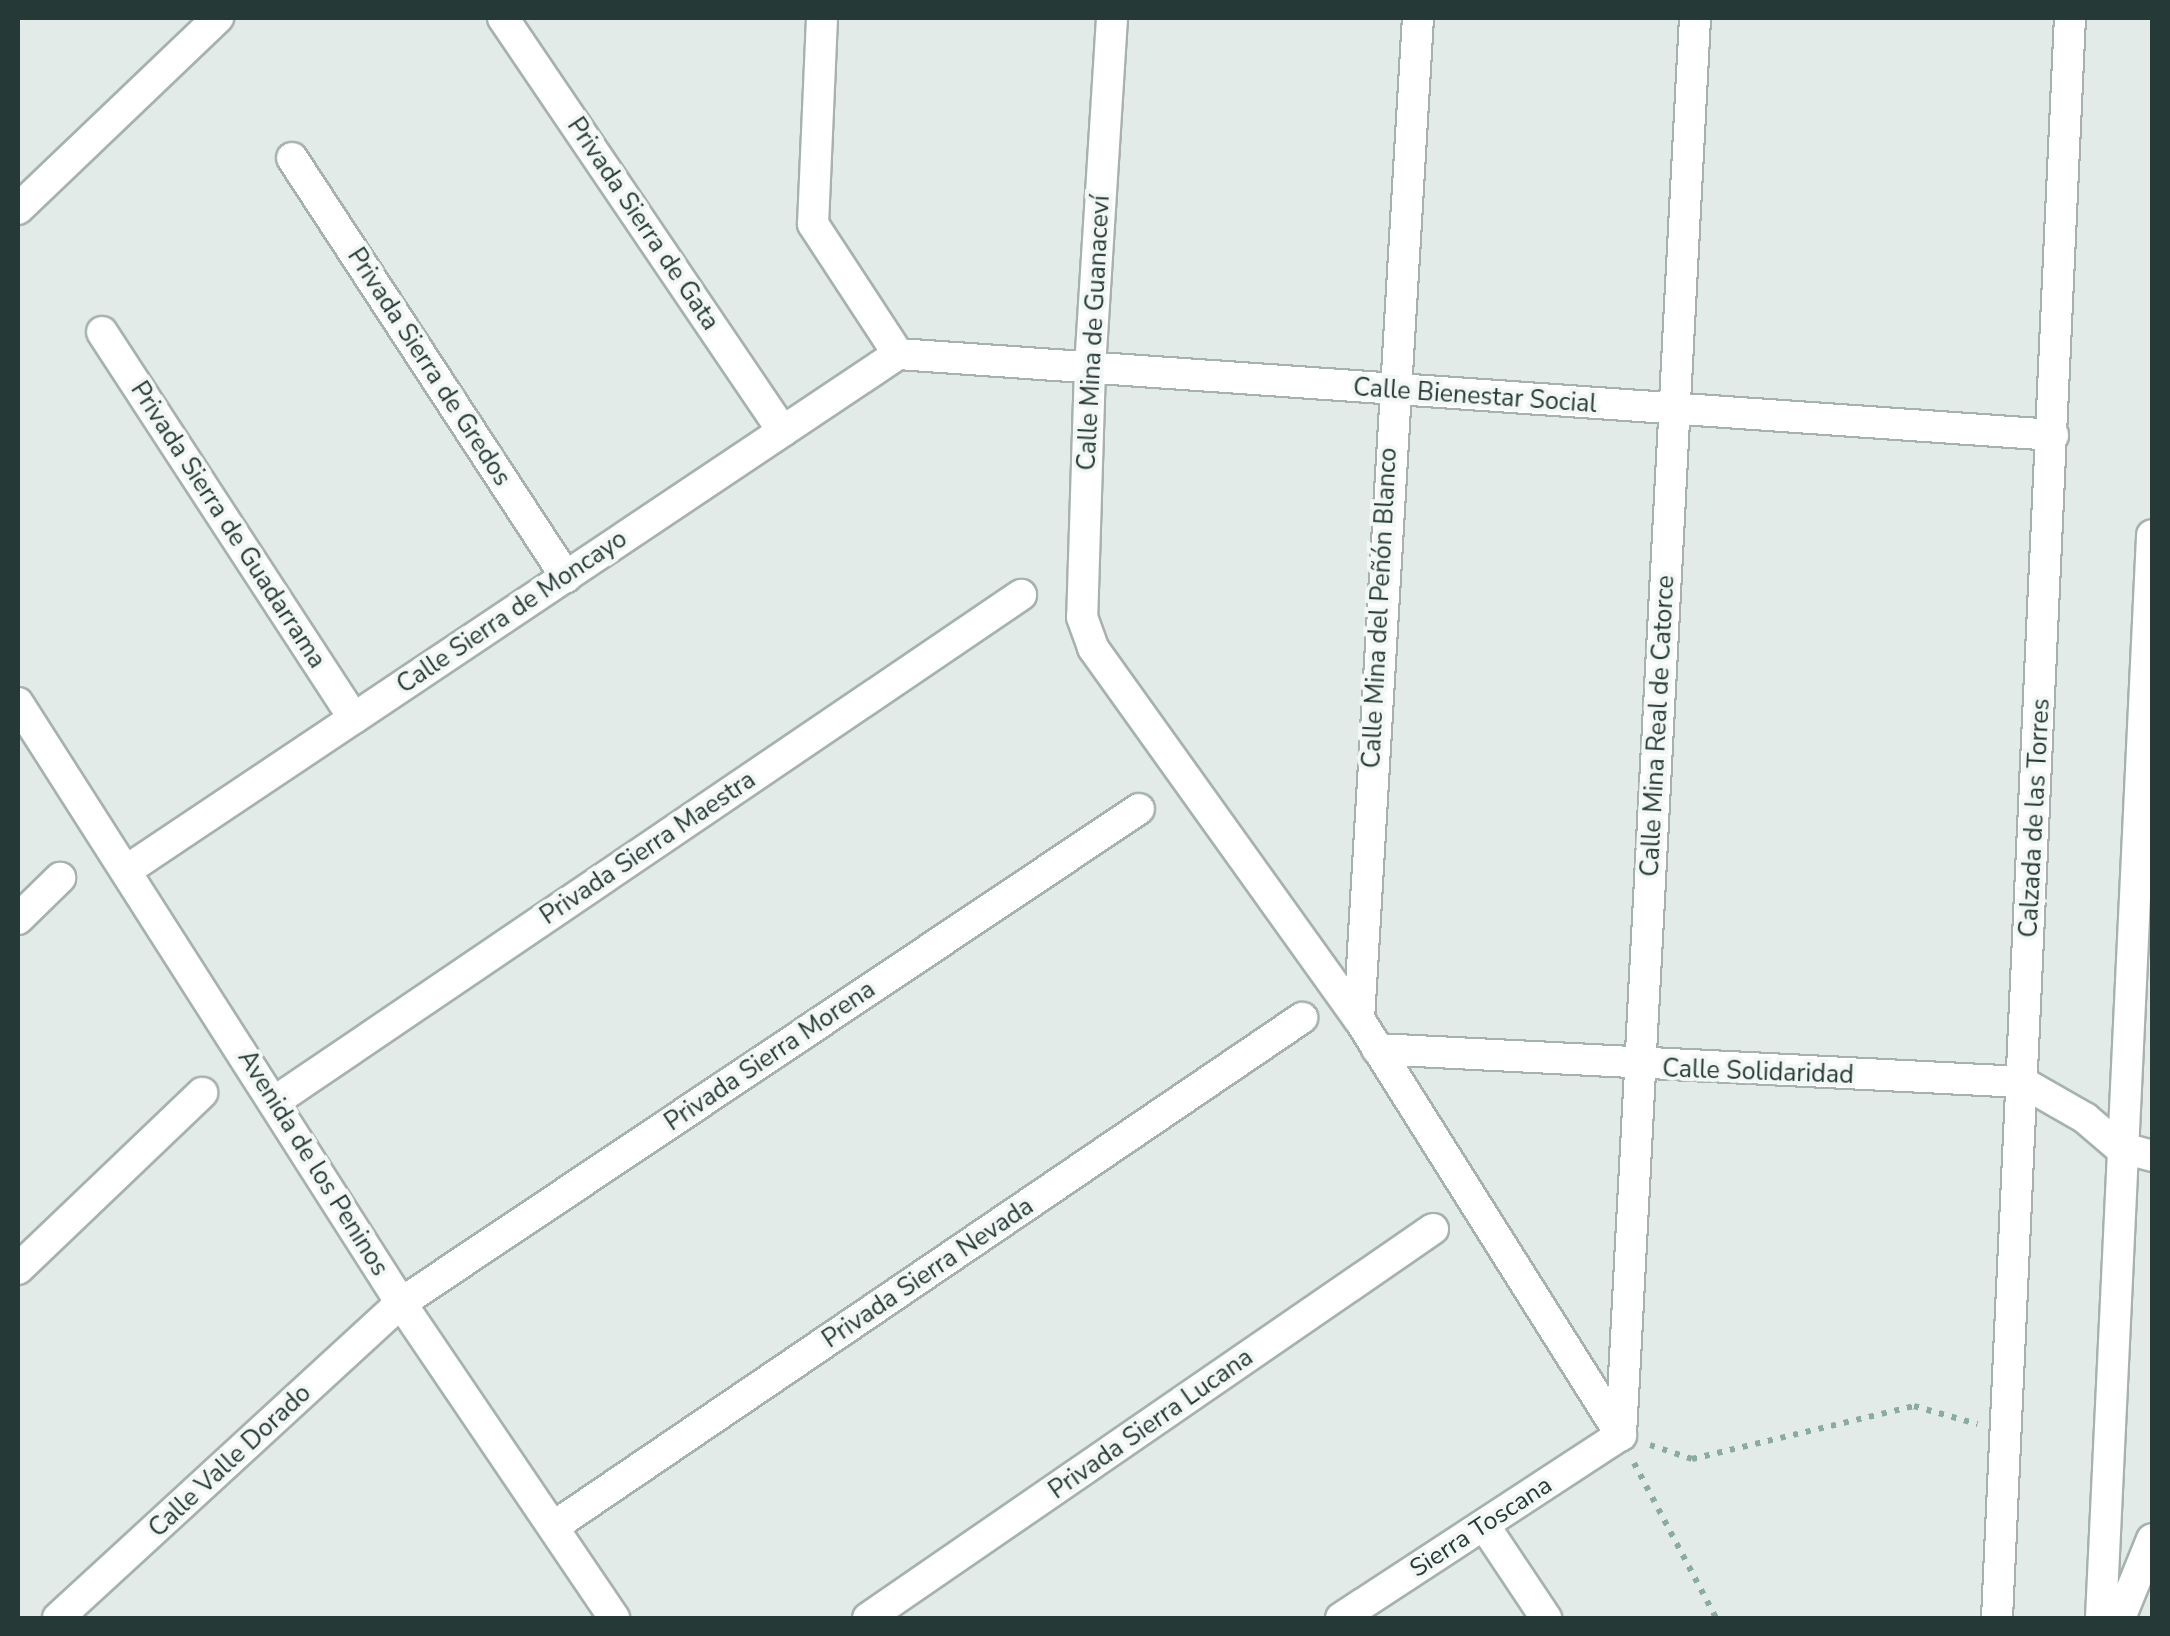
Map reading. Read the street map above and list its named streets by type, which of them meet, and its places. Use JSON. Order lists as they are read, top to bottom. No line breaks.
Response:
{"streets":{"street":["Privada Sierra de Gata","Calle Mina de Guanaceví","Privada Sierra de Gredos","Calle Bienestar Social","Privada Sierra de Guadarrama","Calle Mina del Peñón Blanco","Calle Sierra de Moncayo","Calle Mina Real de Catorce","Calzada de las Torres","Privada Sierra Maestra","Privada Sierra Morena","Calle Solidaridad","Avenida de los Peninos","Privada Sierra Nevada","Privada Sierra Lucana","Calle Valle Dorado","Sierra Toscana"]},"crossings":[["Privada Sierra de Gata","Calle Sierra de Moncayo"],["Calle Mina de Guanaceví","Calle Bienestar Social"],["Calle Mina de Guanaceví","Calle Mina del Peñón Blanco"],["Privada Sierra de Gredos","Calle Sierra de Moncayo"],["Calle Bienestar Social","Calle Mina del Peñón Blanco"],["Calle Bienestar Social","Calle Sierra de Moncayo"],["Calle Bienestar Social","Calle Mina Real de Catorce"],["Calle Bienestar Social","Calzada de las Torres"],["Privada Sierra de Guadarrama","Calle Sierra de Moncayo"],["Calle Sierra de Moncayo","Avenida de los Peninos"],["Calle Mina Real de Catorce","Calle Solidaridad"],["Calle Mina Real de Catorce","Sierra Toscana"],["Calzada de las Torres","Calle Solidaridad"],["Privada Sierra Maestra","Avenida de los Peninos"],["Privada Sierra Morena","Avenida de los Peninos"],["Privada Sierra Morena","Calle Valle Dorado"],["Avenida de los Peninos","Privada Sierra Nevada"],["Avenida de los Peninos","Calle Valle Dorado"]]}
